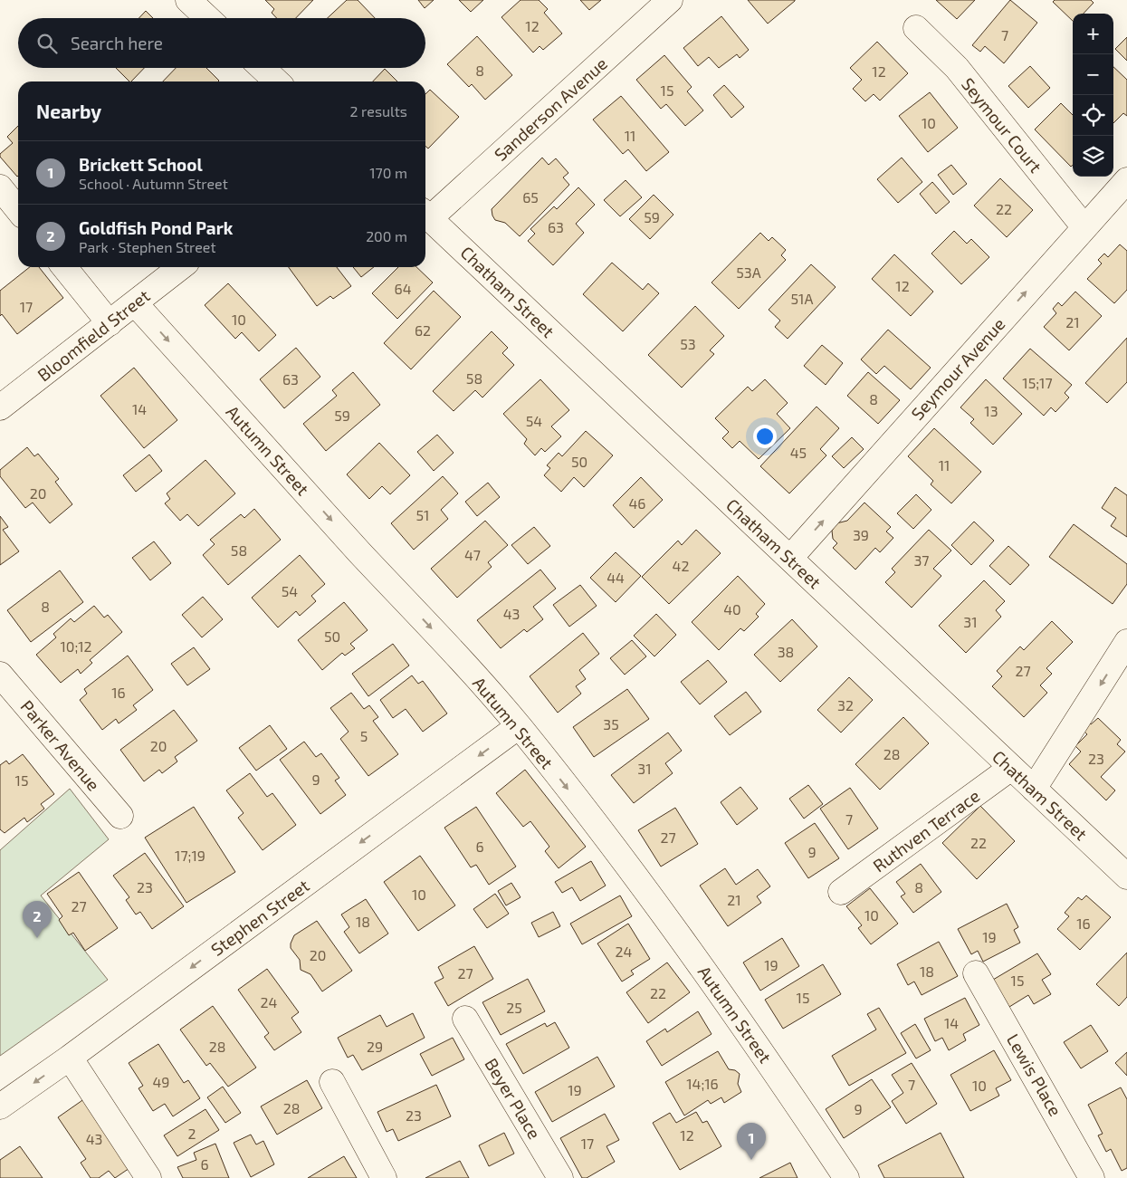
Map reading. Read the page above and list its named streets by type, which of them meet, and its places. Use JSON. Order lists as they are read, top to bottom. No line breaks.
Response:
{"streets":{"street":["Sanderson Avenue","Seymour Court","Chatham Street","Bloomfield Street","Seymour Avenue","Autumn Street","Parker Avenue","Ruthven Terrace","Stephen Street","Lewis Place","Beyer Place"]},"crossings":[["Sanderson Avenue","Chatham Street"],["Seymour Court","Seymour Avenue"],["Chatham Street","Seymour Avenue"],["Chatham Street","Ruthven Terrace"],["Bloomfield Street","Autumn Street"],["Autumn Street","Stephen Street"]],"one_way":["Seymour Avenue","Autumn Street","Stephen Street"],"house_numbers":["12","7","8","12","15","10","11","65","22","59","63","53A","12","64","51A","17","10","21","62","53","58","63","15;17","8","14","13","59","54","45","50","11","20","46","51","39","58","47","37","42","44","54","8","40","43","31","50","10;12","38","27","16","32","35","5","20","28","23","31","9","15","7","27","22","6","9","17;19","23","8","10","21","27","10","18","16","19","24","20","19","18","27","15","22","15","24","25","14","28","29","49","14;16","7","10","19","28","9","23","2","12","43","17","6"],"page":{"map_buttons":["+","−"],"search":"Search here","heading":["Nearby","2 results"],"list":[{"mark":"1","name":"Brickett School","note":"School · Autumn Street","value":"170 m"},{"mark":"2","name":"Goldfish Pond Park","note":"Park · Stephen Street","value":"200 m"}],"pins":["2","1"]}}
